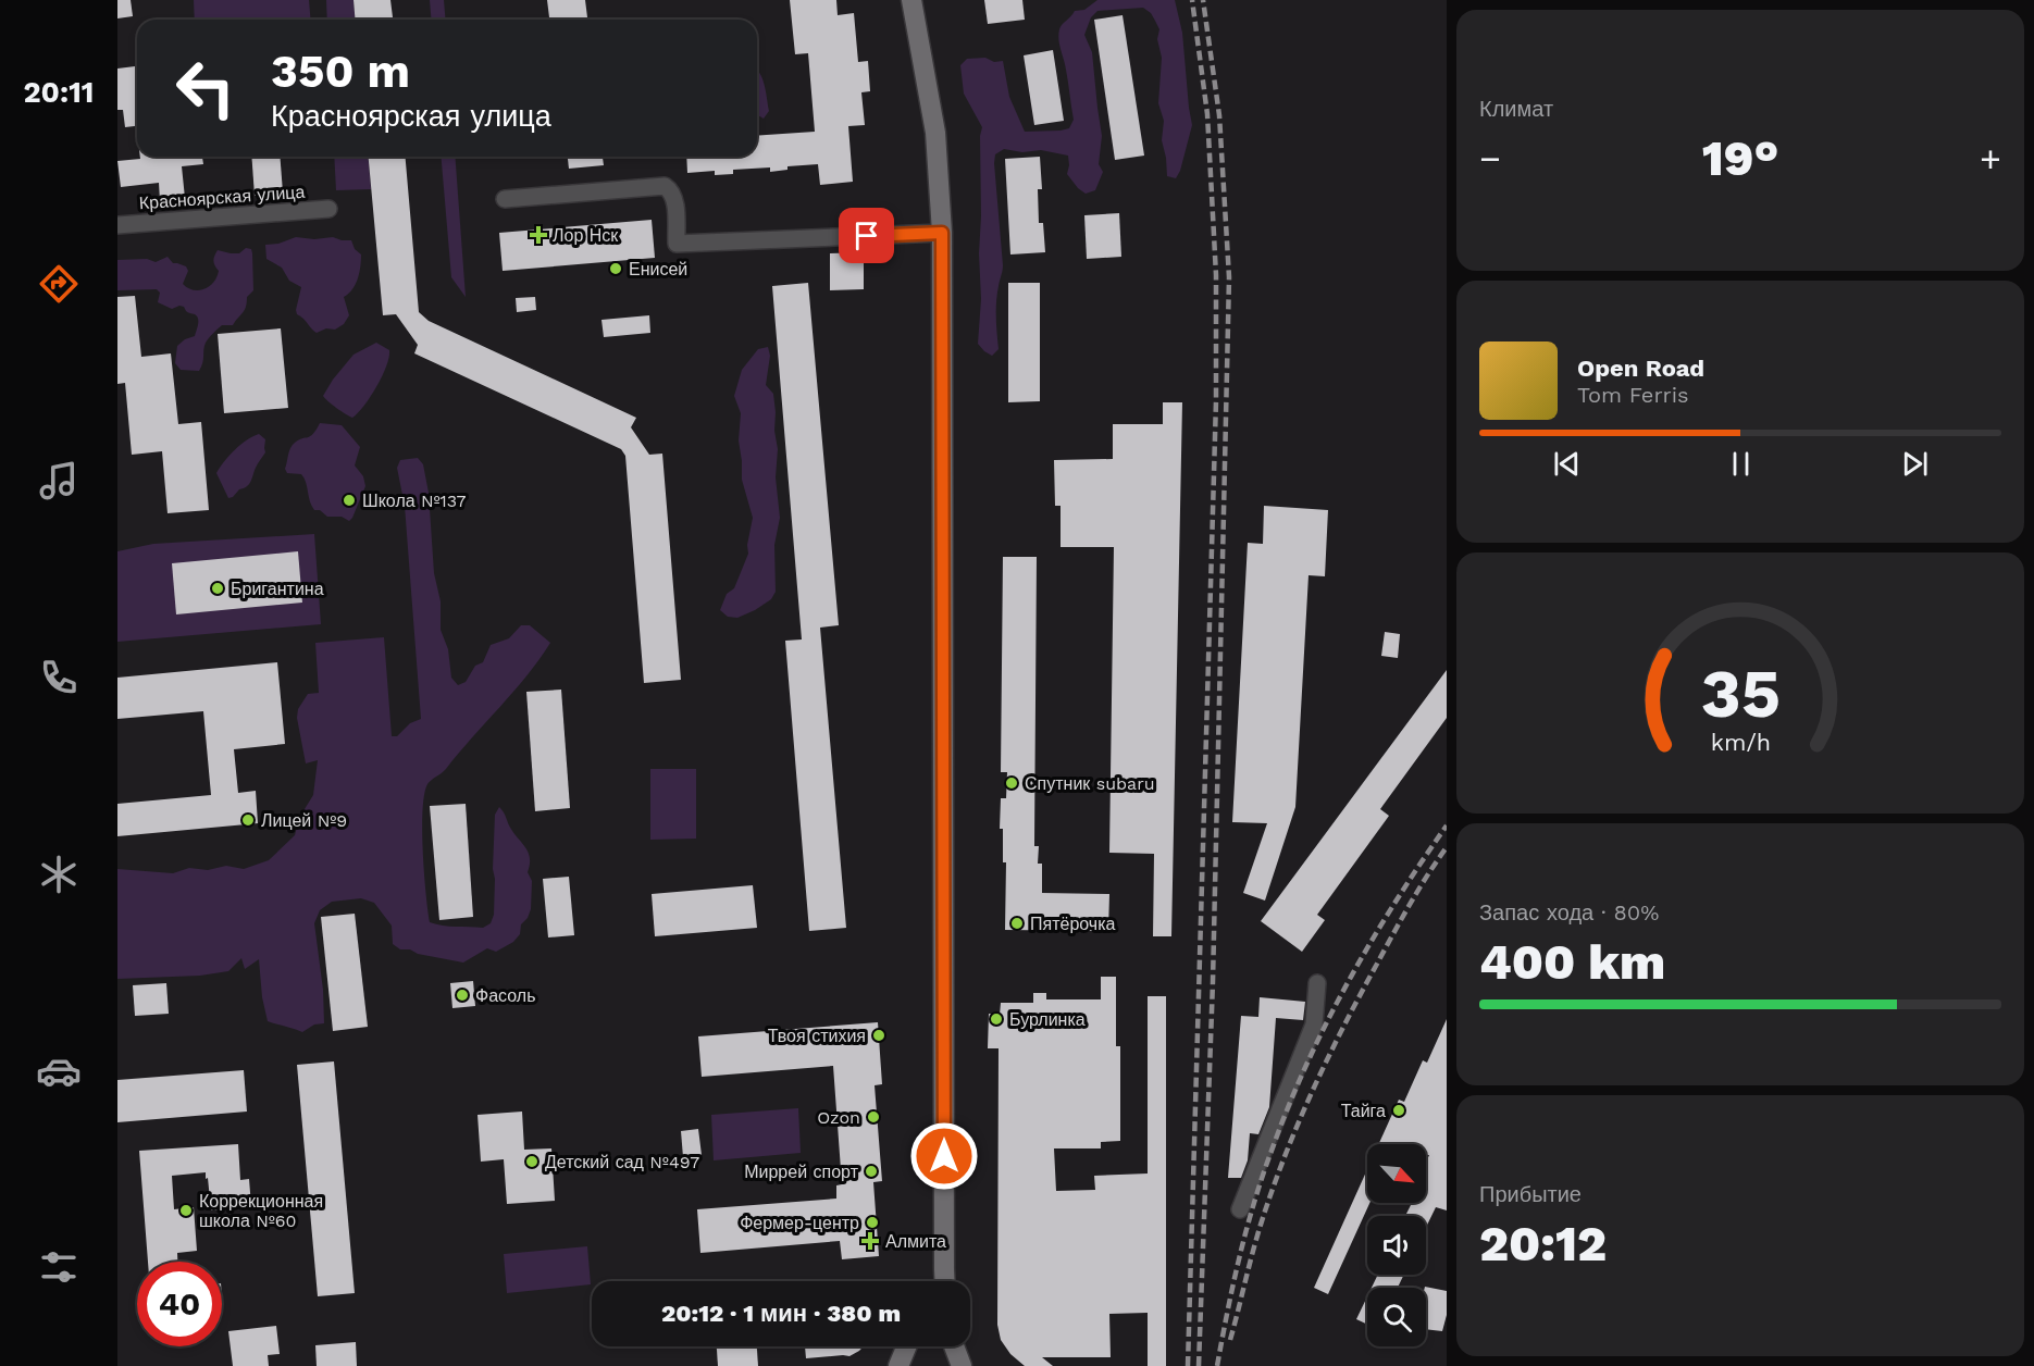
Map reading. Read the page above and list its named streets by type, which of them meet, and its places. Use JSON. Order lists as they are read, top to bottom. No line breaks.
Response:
{"streets":{"street":["Красноярская улица"]},"places":{"health":["Лор Нск","Алмита"],"other":["Енисей","Школа №137","Бригантина","Спутник subaru","Лицей №9","Пятёрочка","Фасоль","Бурлинка","Твоя стихия","Тайга","Ozon","Детский сад №497","Миррей спорт","Коррекционная школа №60","Фермер-центр"]},"north":"bottom right","page":{"tabs":"20:11","tile":["Климат",["Запас хода · 80%","400 km"],["Прибытие","20:12"]],"turn":["350 m","Красноярская улица"],"heat":["−","19°","+"],"song":["Open Road","Tom Ferris"],"limit":"40","trip":"20:12 · 1 мин · 380 m","gauge":["35","km/h"]}}
